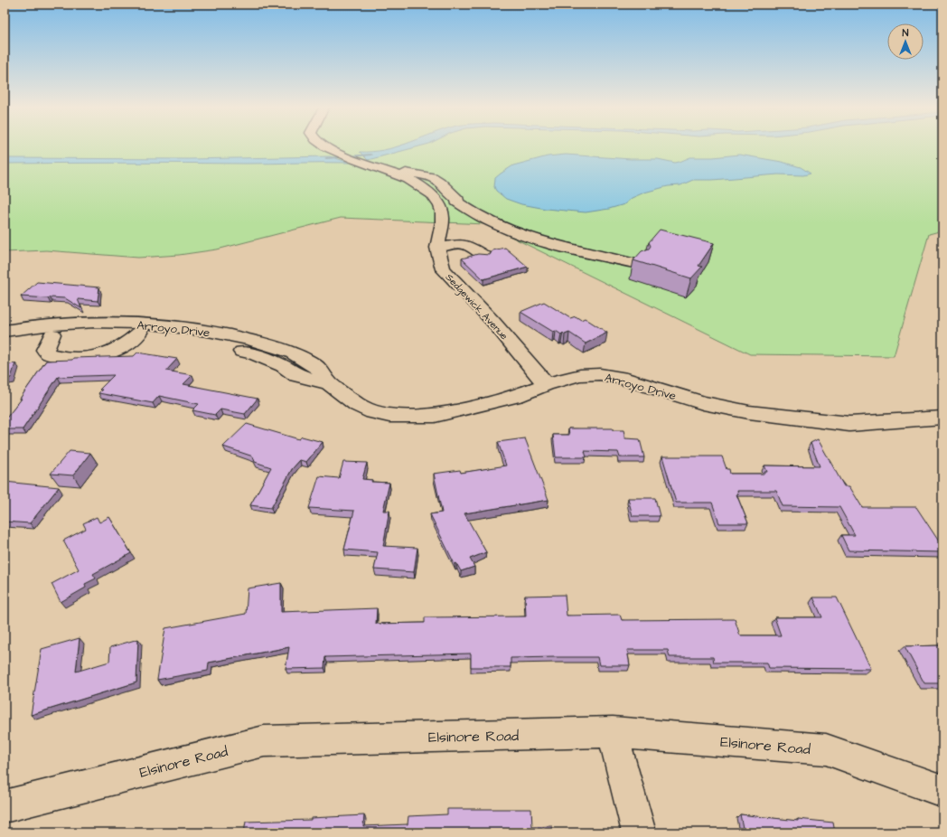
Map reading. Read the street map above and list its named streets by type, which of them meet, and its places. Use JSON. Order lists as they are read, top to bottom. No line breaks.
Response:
{"streets":{"street":["Sedgewick Avenue","Arroyo Drive","Elsinore Road"]},"crossings":[["Sedgewick Avenue","Arroyo Drive"]],"north":"top"}
